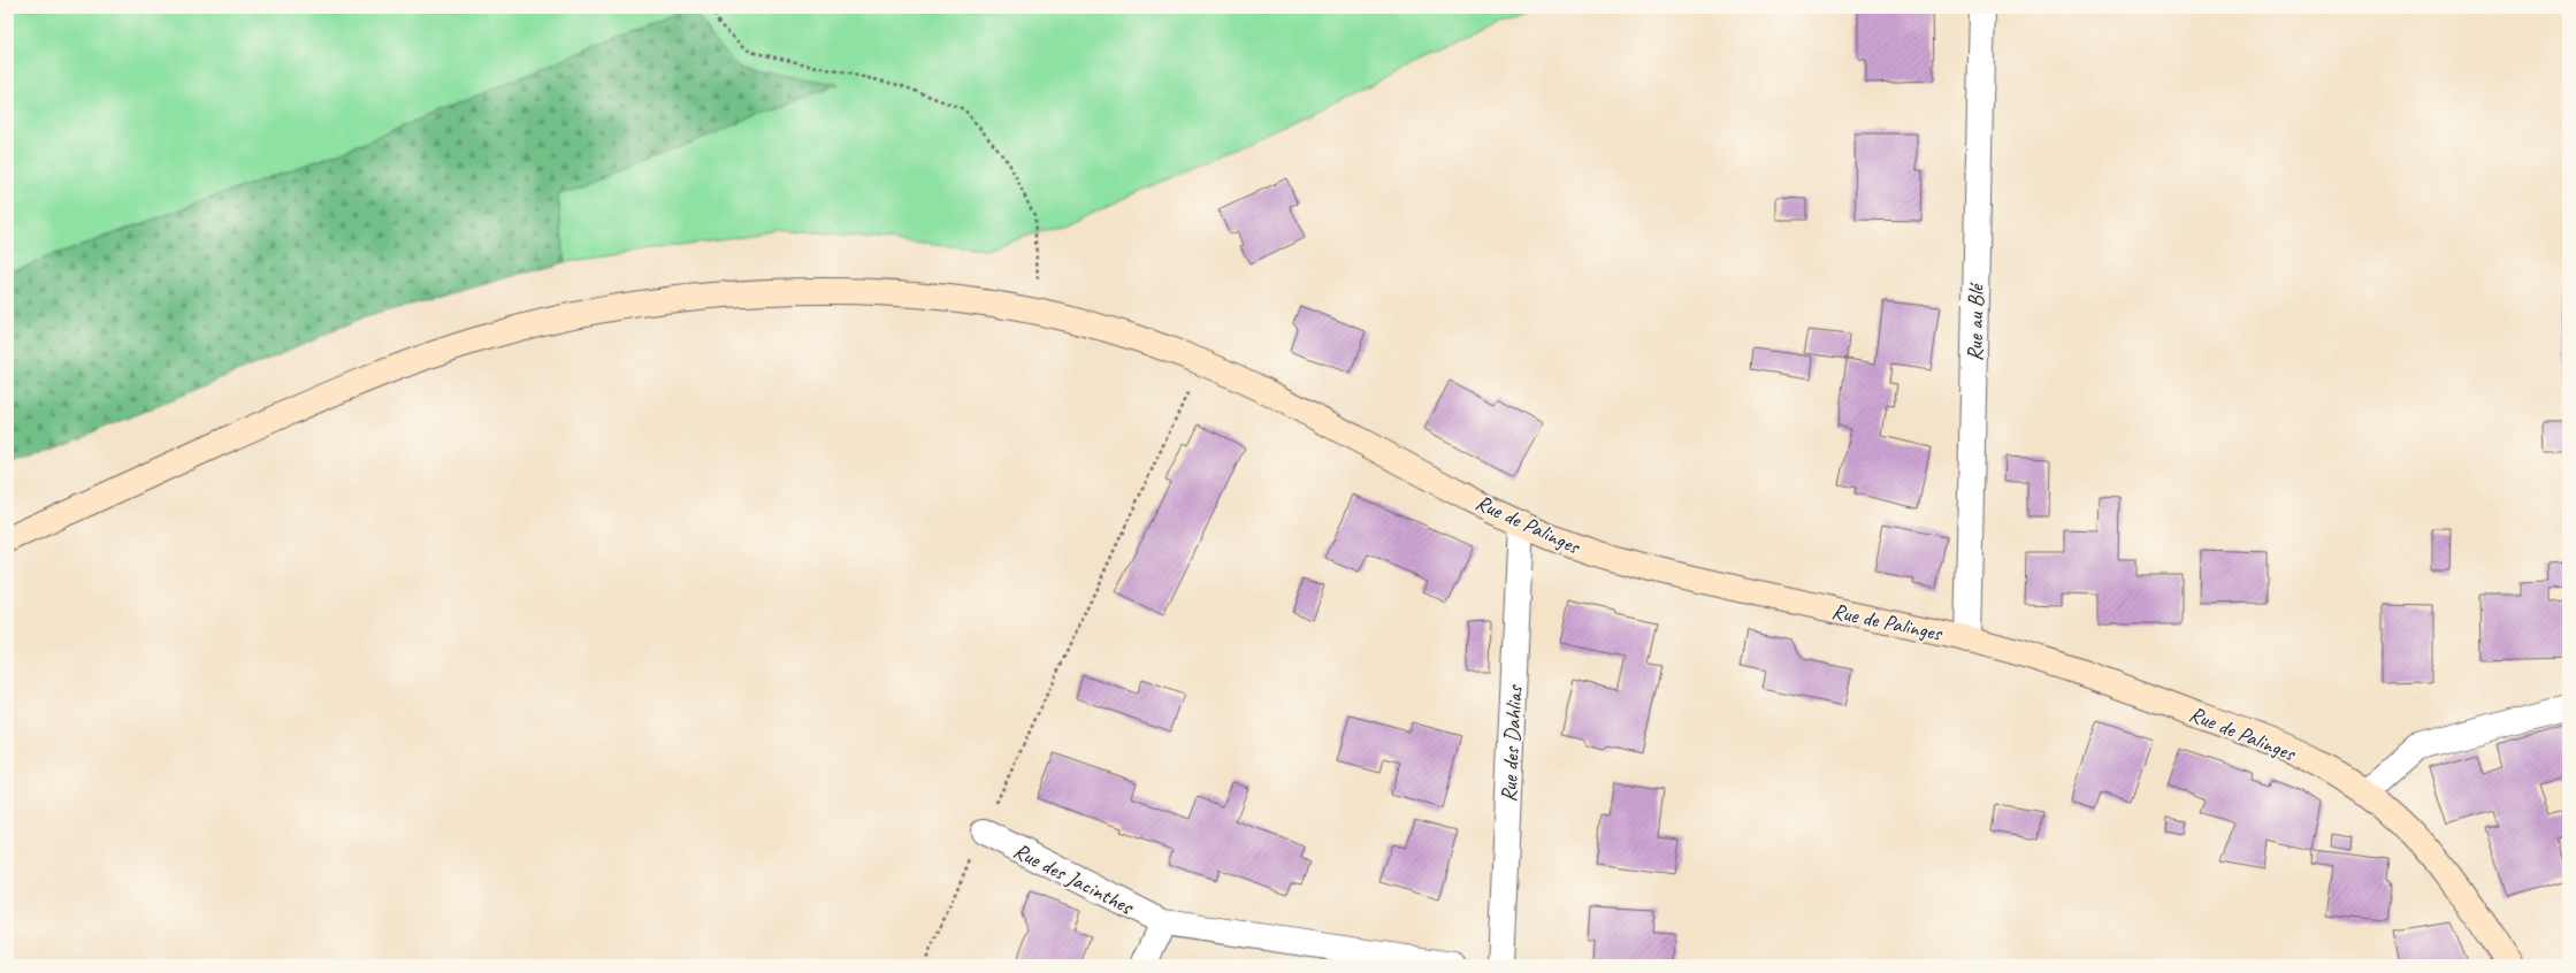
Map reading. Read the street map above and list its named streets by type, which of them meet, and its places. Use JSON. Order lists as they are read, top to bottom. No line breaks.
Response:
{"streets":{"main road":["Rue de Palinges"],"street":["Rue au Blé","Rue des Dahlias","Rue des Jacinthes"]},"crossings":[["Rue au Blé","Rue de Palinges"],["Rue de Palinges","Rue des Dahlias"]]}
